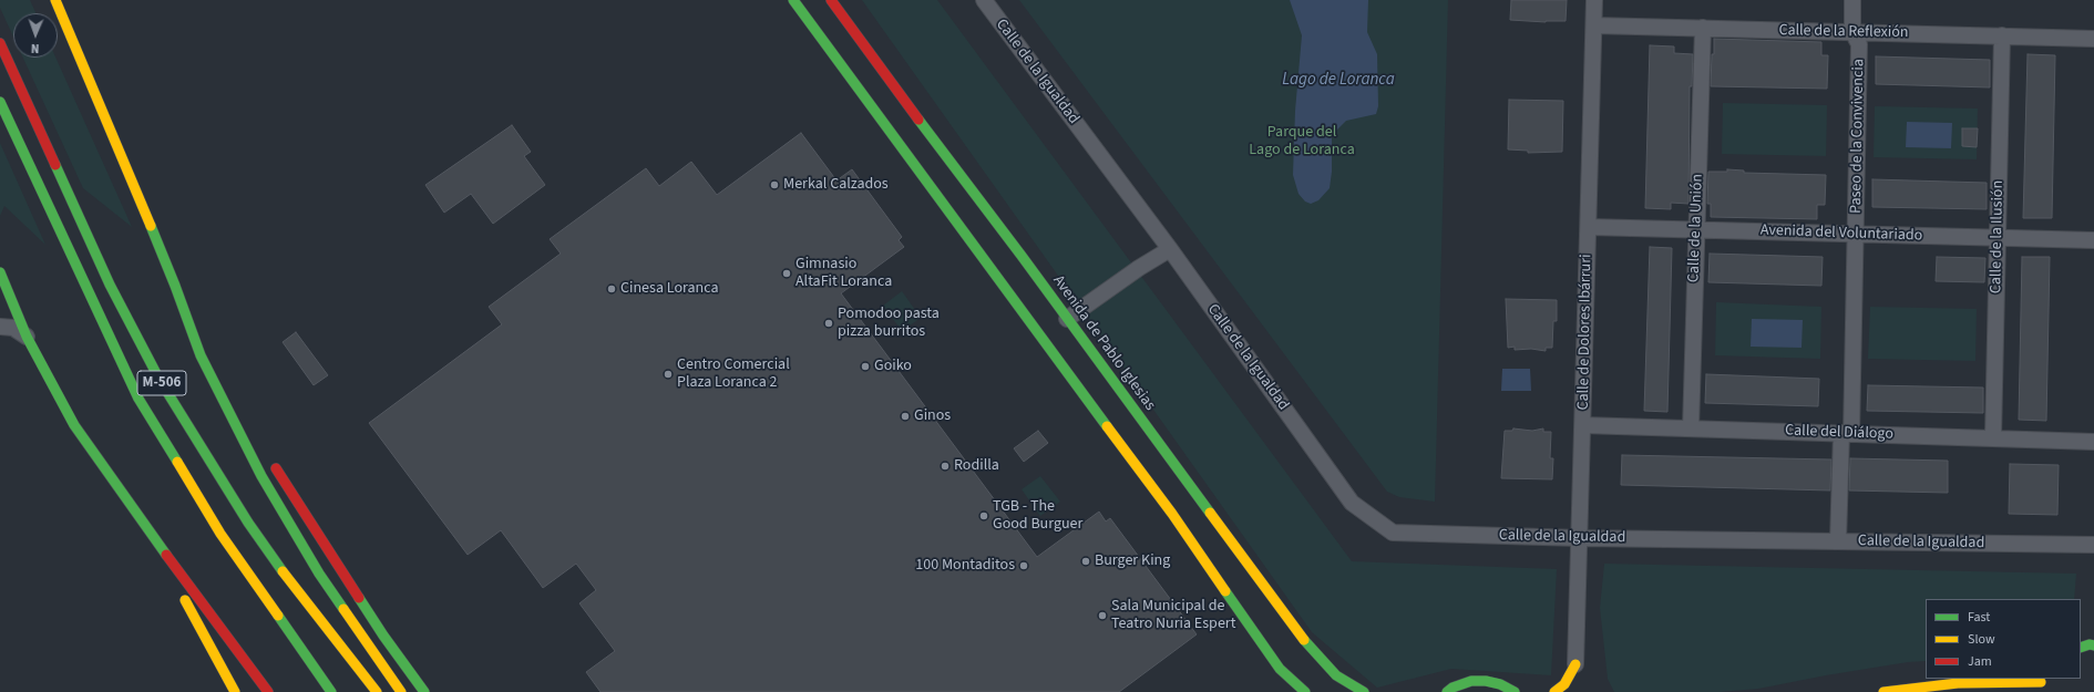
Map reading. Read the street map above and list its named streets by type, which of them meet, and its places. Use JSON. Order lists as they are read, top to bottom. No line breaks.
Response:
{"streets":{"main road":["Calle de Dolores Ibárruri","Avenida de Pablo Iglesias","M-506"],"street":["Calle de la Reflexión","Calle de la Igualdad","Paseo de la Convivencia","Calle de la Unión","Avenida del Voluntariado","Calle de la Ilusión","Calle del Diálogo"]},"crossings":[["Calle de la Reflexión","Paseo de la Convivencia"],["Calle de la Reflexión","Calle de la Unión"],["Calle de la Reflexión","Calle de la Ilusión"],["Calle de la Reflexión","Calle de Dolores Ibárruri"],["Calle de la Igualdad","Paseo de la Convivencia"],["Calle de la Igualdad","Calle de Dolores Ibárruri"],["Paseo de la Convivencia","Avenida del Voluntariado"],["Paseo de la Convivencia","Calle del Diálogo"],["Calle de la Unión","Avenida del Voluntariado"],["Calle de la Unión","Calle del Diálogo"],["Avenida del Voluntariado","Calle de la Ilusión"],["Avenida del Voluntariado","Calle de Dolores Ibárruri"],["Calle de la Ilusión","Calle del Diálogo"],["Calle de Dolores Ibárruri","Calle del Diálogo"]],"water":["Lago de Loranca"],"parks":["Parque del Lago de Loranca"],"places":["Merkal Calzados","Gimnasio AltaFit Loranca","Cinesa Loranca","Pomodoo pasta pizza burritos","Goiko","Centro Comercial Plaza Loranca 2","Ginos","Rodilla","TGB - The Good Burguer","Burger King","100 Montaditos","Sala Municipal de Teatro Nuria Espert"],"legend":["Fast","Slow","Jam"],"north":"bottom"}
